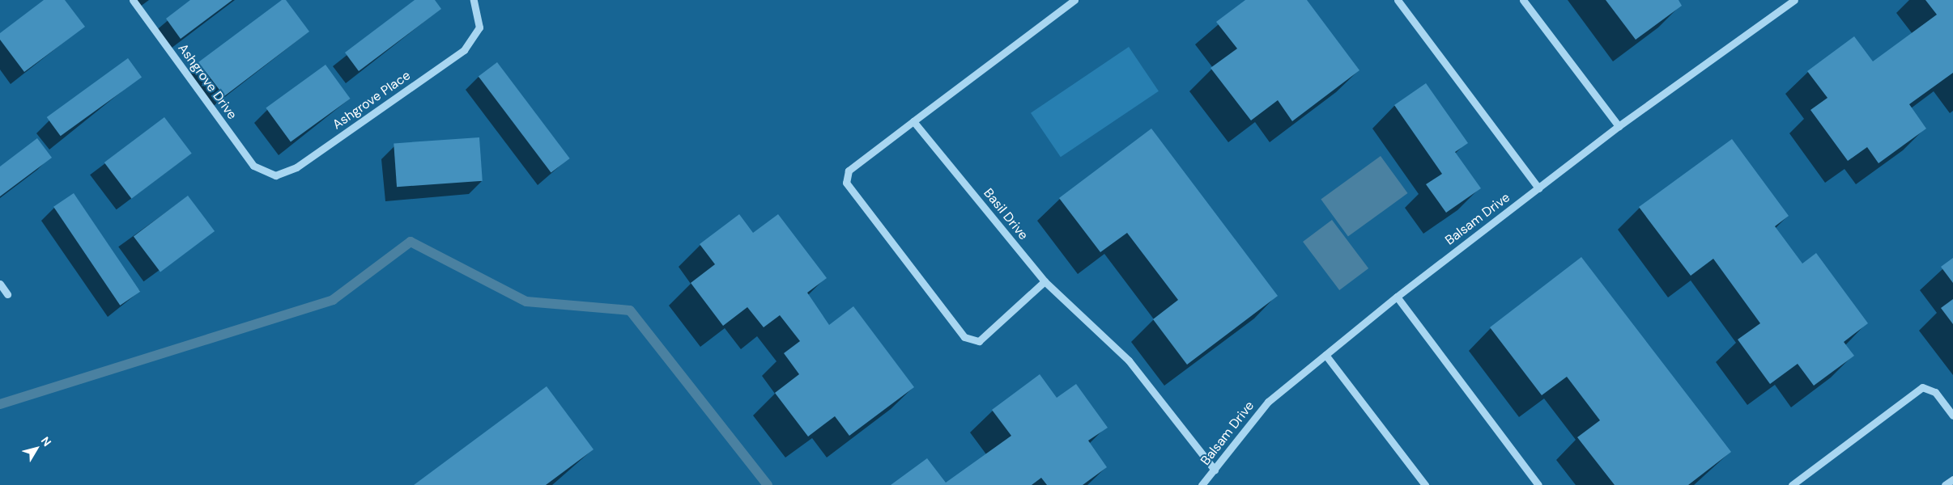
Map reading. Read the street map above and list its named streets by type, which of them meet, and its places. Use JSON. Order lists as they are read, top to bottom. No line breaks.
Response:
{"streets":{"street":["Ashgrove Drive","Ashgrove Place","Basil Drive","Balsam Drive"]},"crossings":[["Ashgrove Drive","Ashgrove Place"],["Basil Drive","Balsam Drive"]],"north":"top right"}
